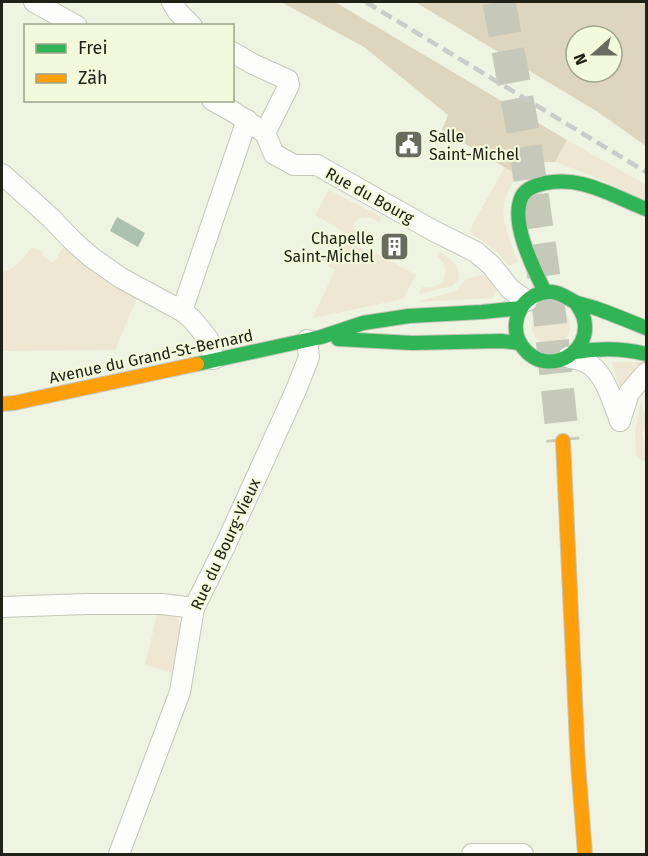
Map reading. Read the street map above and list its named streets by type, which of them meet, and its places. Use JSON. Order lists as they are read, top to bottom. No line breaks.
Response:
{"streets":{"main road":["Avenue du Grand-St-Bernard"],"street":["Rue du Bourg","Rue du Bourg-Vieux"]},"crossings":[["Rue du Bourg","Avenue du Grand-St-Bernard"],["Avenue du Grand-St-Bernard","Rue du Bourg-Vieux"]],"places":{"public building":["Salle Saint-Michel"],"building":["Chapelle Saint-Michel"]},"legend":["Frei","Zäh"],"north":"left"}
